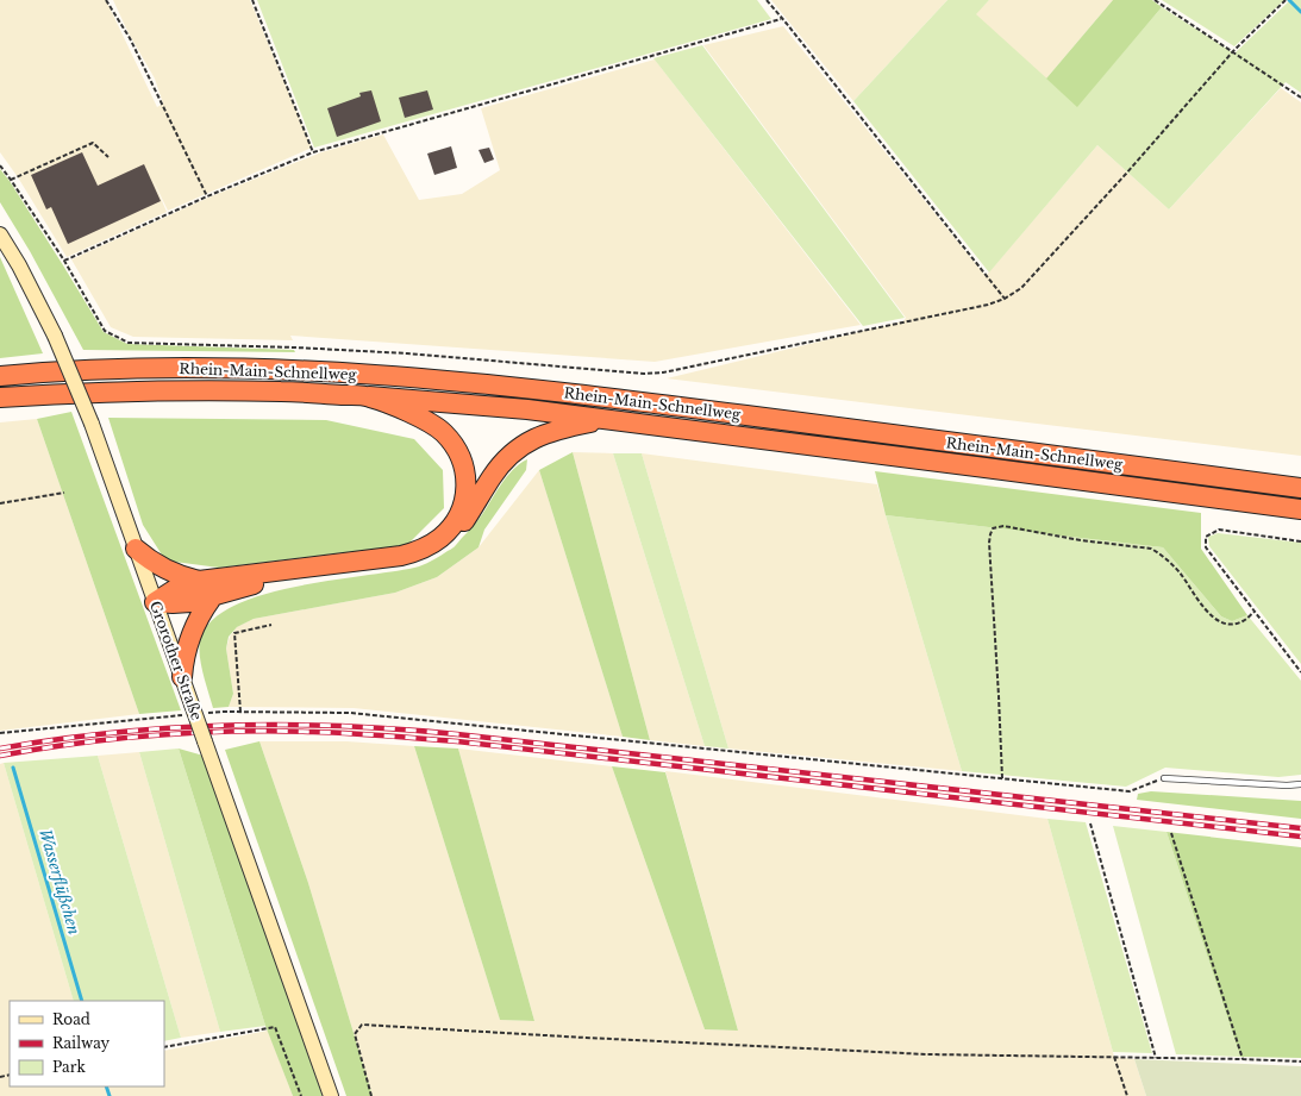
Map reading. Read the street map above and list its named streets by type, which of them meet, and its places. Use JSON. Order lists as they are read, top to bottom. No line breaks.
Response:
{"streets":{"highway":["Rhein-Main-Schnellweg"],"street":["Grorother Straße"]},"water":["Wasserflüßchen"],"legend":["Road","Railway","Park"]}
